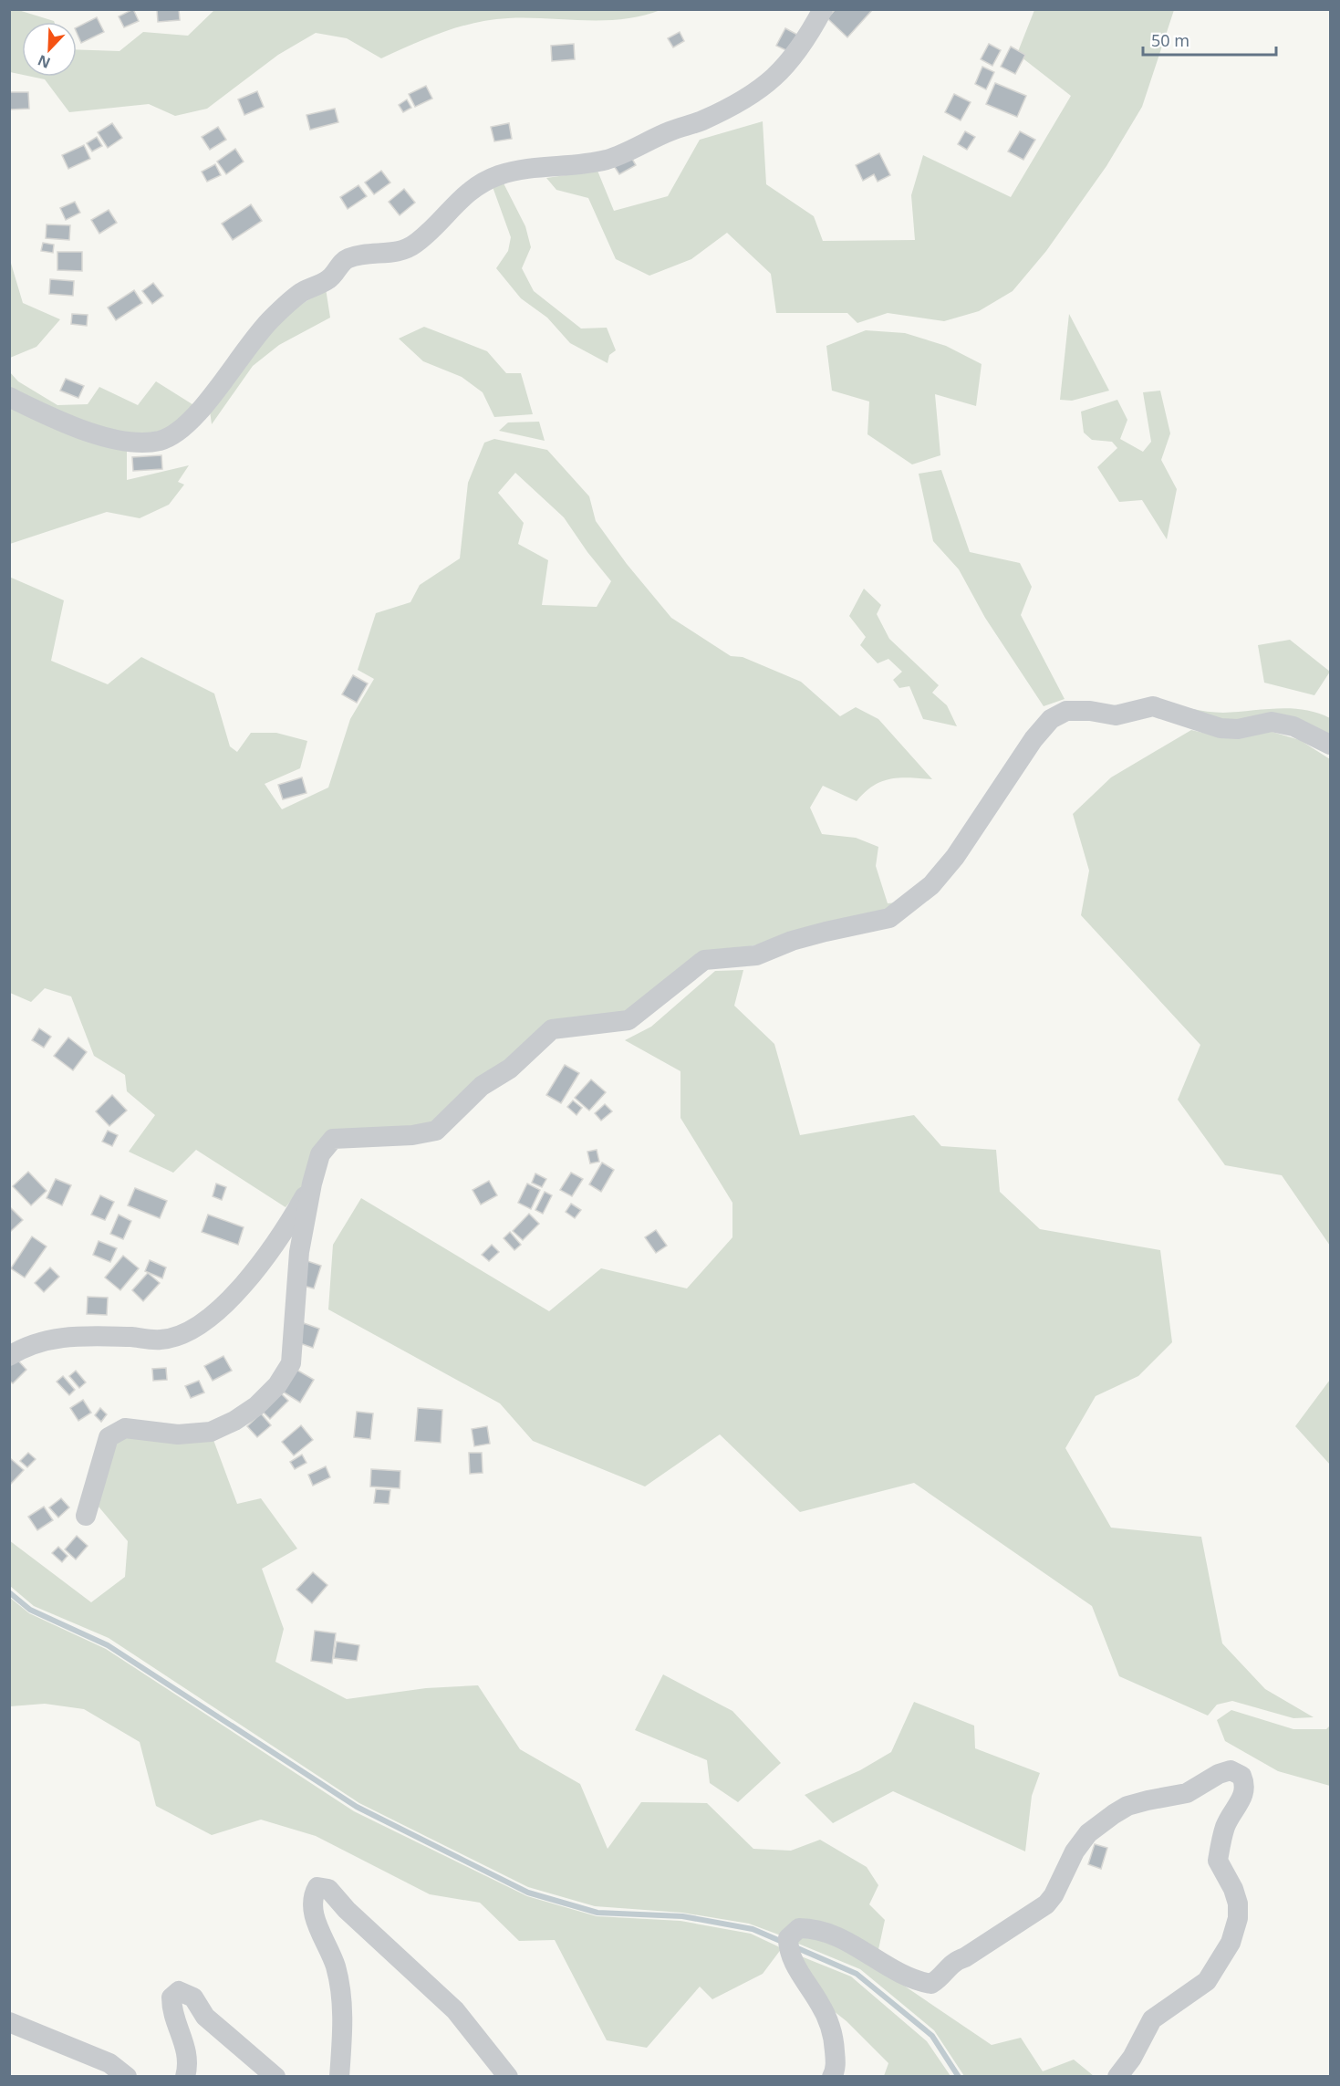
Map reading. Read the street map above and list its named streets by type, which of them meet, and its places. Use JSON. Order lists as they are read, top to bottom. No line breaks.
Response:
{"scale_bar":"50 m","north":"bottom left"}
